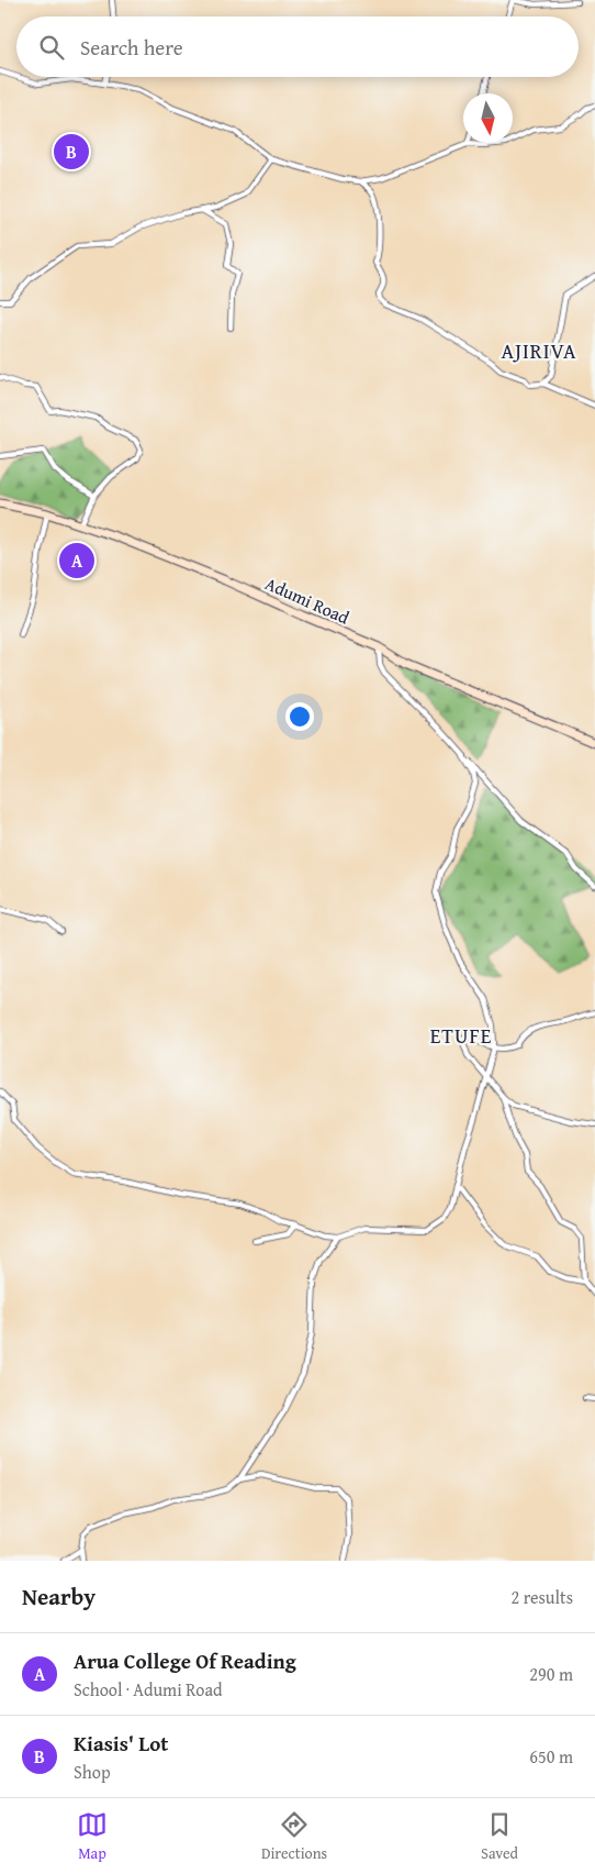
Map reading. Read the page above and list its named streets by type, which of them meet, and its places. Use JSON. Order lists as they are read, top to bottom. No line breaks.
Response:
{"streets":{"main road":["Adumi Road"]},"districts":["AJIRIVA","ETUFE"],"north":"bottom","page":{"search":"Search here","pins":["B","A"],"heading":["Nearby","2 results"],"list":[{"mark":"A","name":"Arua College Of Reading","note":"School · Adumi Road","value":"290 m"},{"mark":"B","name":"Kiasis' Lot","note":"Shop","value":"650 m"}],"nav":["Map","Directions","Saved"]}}
